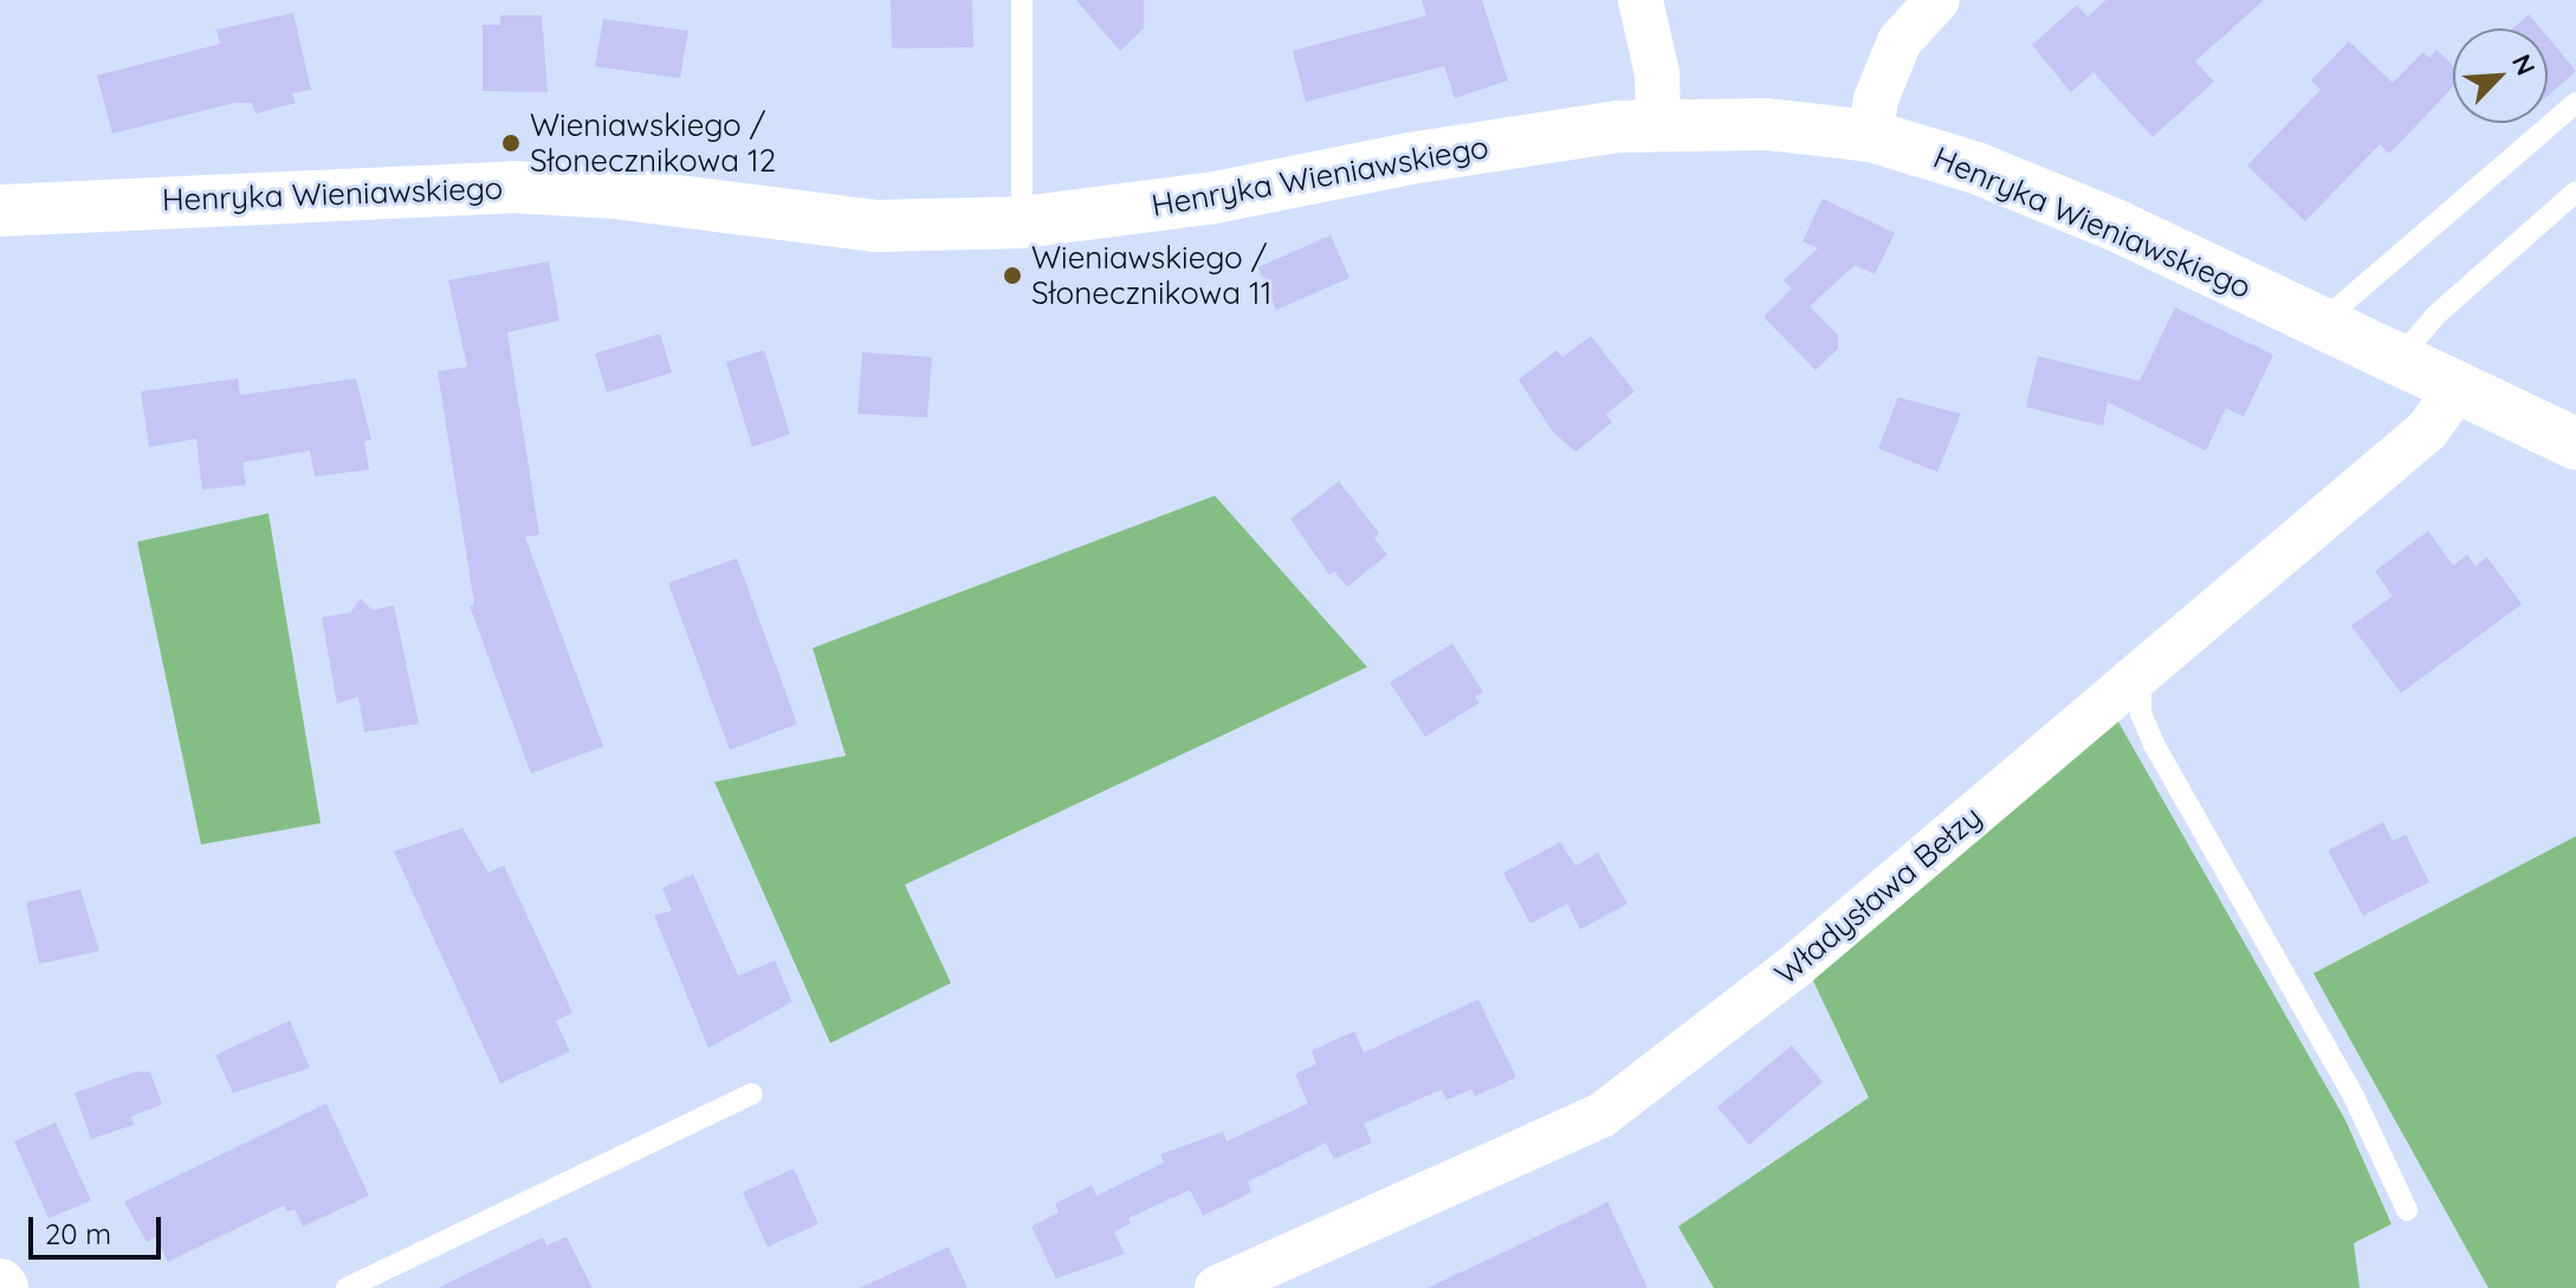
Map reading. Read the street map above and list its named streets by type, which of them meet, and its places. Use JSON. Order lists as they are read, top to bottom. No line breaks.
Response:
{"streets":{"street":["Henryka Wieniawskiego","Władysława Bełzy"]},"crossings":[["Henryka Wieniawskiego","Władysława Bełzy"]],"places":["Wieniawskiego / Słonecznikowa 12","Wieniawskiego / Słonecznikowa 11"],"scale_bar":"20 m","north":"top right"}
